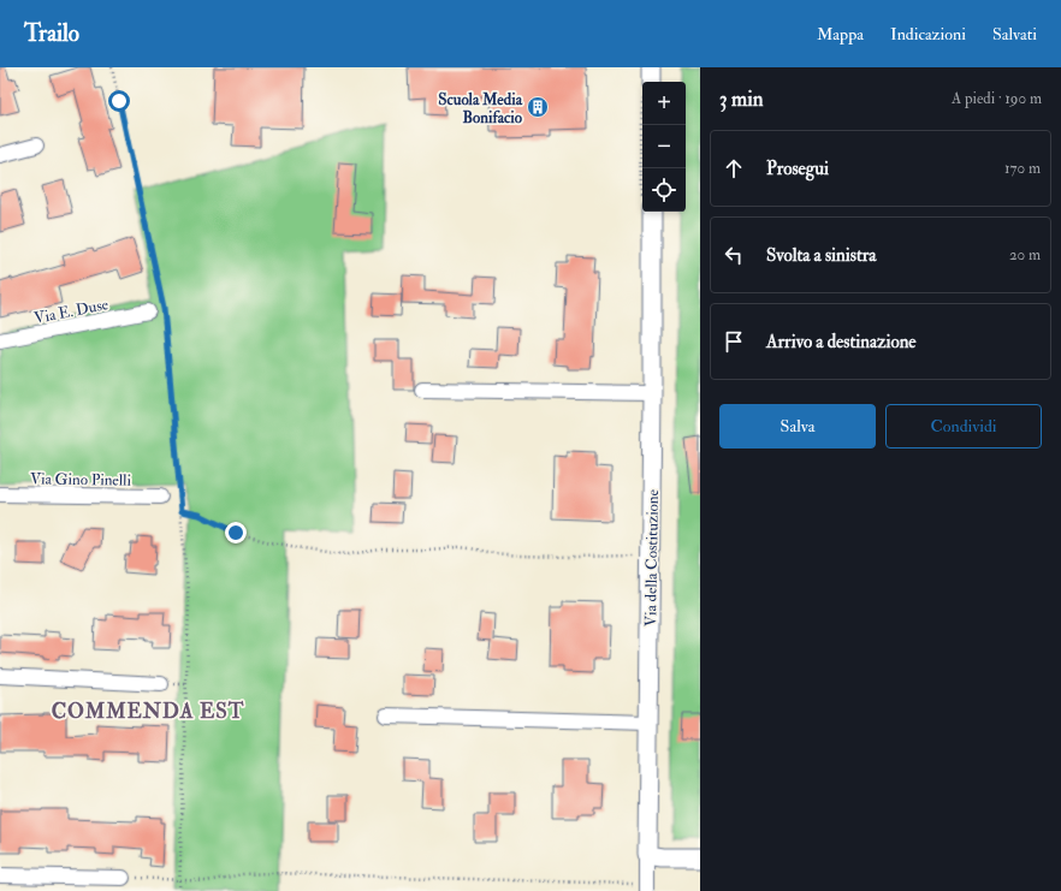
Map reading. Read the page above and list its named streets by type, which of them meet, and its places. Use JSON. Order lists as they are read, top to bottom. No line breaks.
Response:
{"streets":{"street":["Via E. Duse","Via Gino Pinelli","Via della Costituzione"]},"districts":["COMMENDA EST"],"places":{"building":["Scuola Media Bonifacio"]},"page":{"header":"Trailo","nav":["Mappa","Indicazioni","Salvati"],"heading":["3 min","A piedi · 190 m"],"map_buttons":["+","−"],"list":[["Prosegui","170 m"],["Svolta a sinistra","20 m"],"Arrivo a destinazione"],"buttons":["Salva","Condividi"]}}
